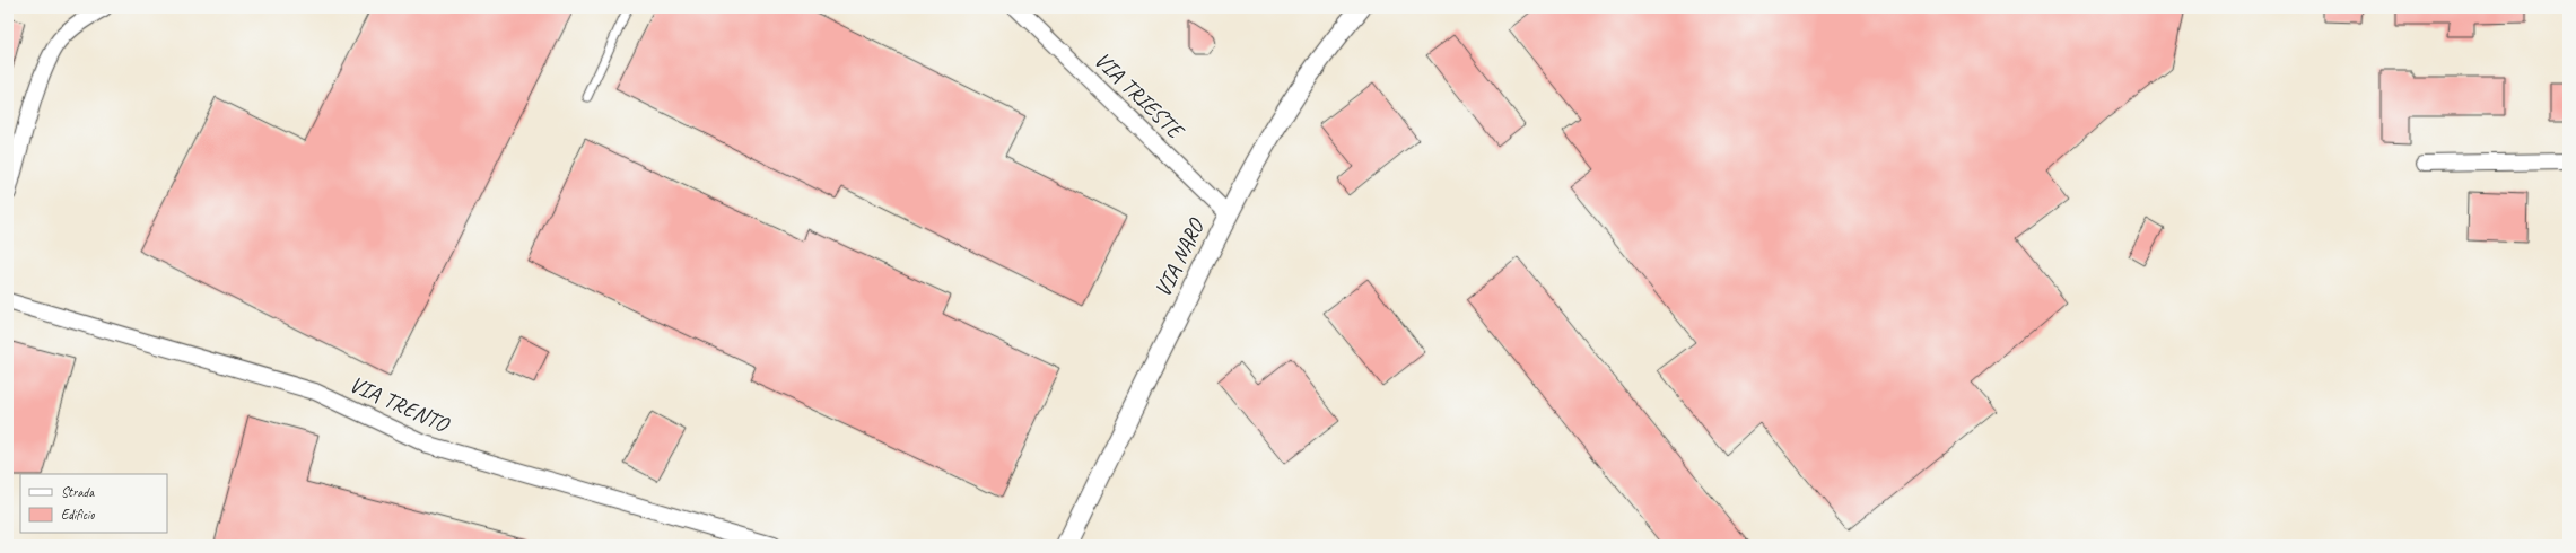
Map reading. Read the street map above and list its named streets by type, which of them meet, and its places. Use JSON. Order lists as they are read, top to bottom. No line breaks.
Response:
{"streets":{"street":["VIA TRIESTE","VIA NARO","VIA TRENTO"]},"crossings":[["VIA TRIESTE","VIA NARO"]],"legend":["Strada","Edificio"]}
